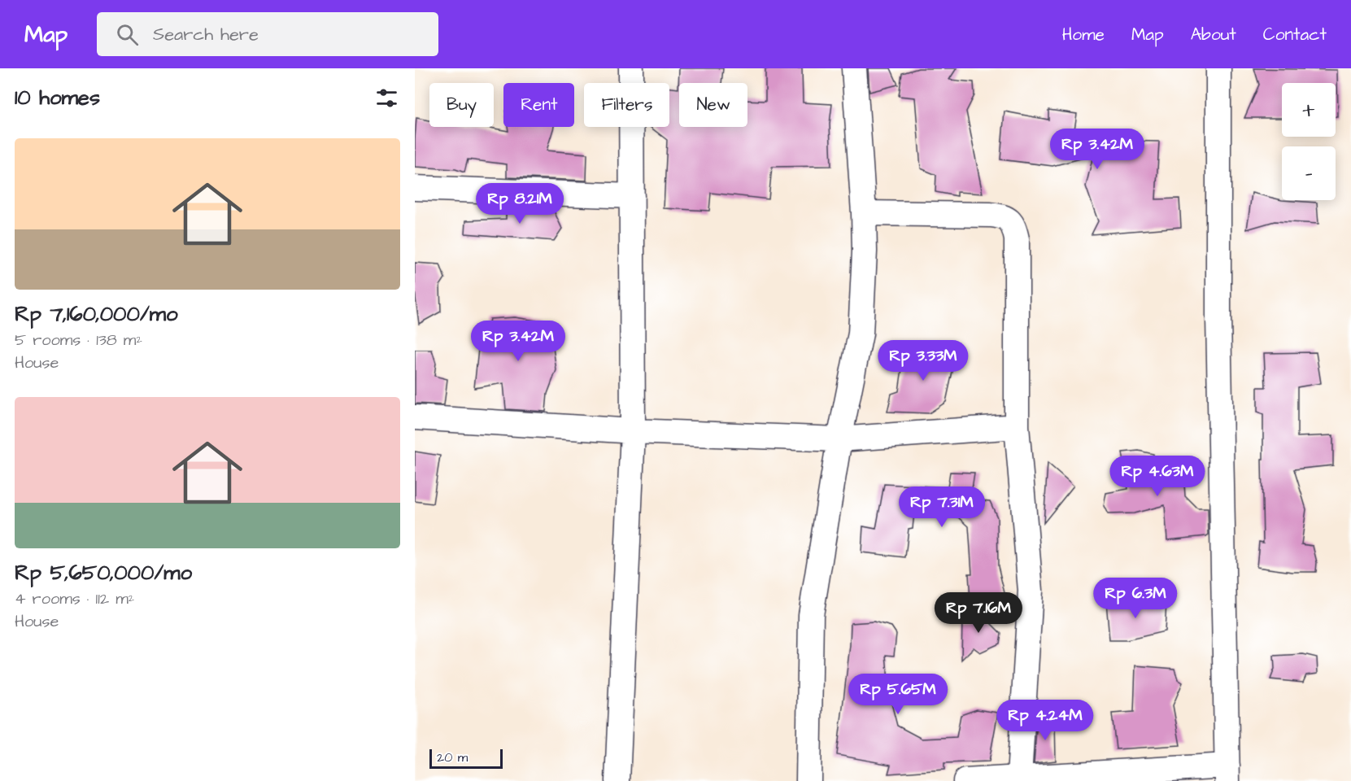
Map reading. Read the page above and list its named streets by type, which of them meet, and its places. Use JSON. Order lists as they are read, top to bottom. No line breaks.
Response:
{"scale_bar":"20 m","page":{"header":"Map","search":"Search here","nav":["Home","Map","About","Contact"],"heading":"10 homes","map_buttons":["+","−"],"chip":["Buy","Rent","Filters","New"],"list":[{"name":"Rp 7,160,000/mo","note":"5 rooms · 138 m² · House"},{"name":"Rp 5,650,000/mo","note":"4 rooms · 112 m² · House"}],"price":["Rp 3.42M","Rp 8.21M","Rp 3.42M","Rp 3.33M","Rp 4.63M","Rp 7.31M","Rp 6.3M","Rp 7.16M","Rp 5.65M","Rp 4.24M"],"scale":"20 m"}}
